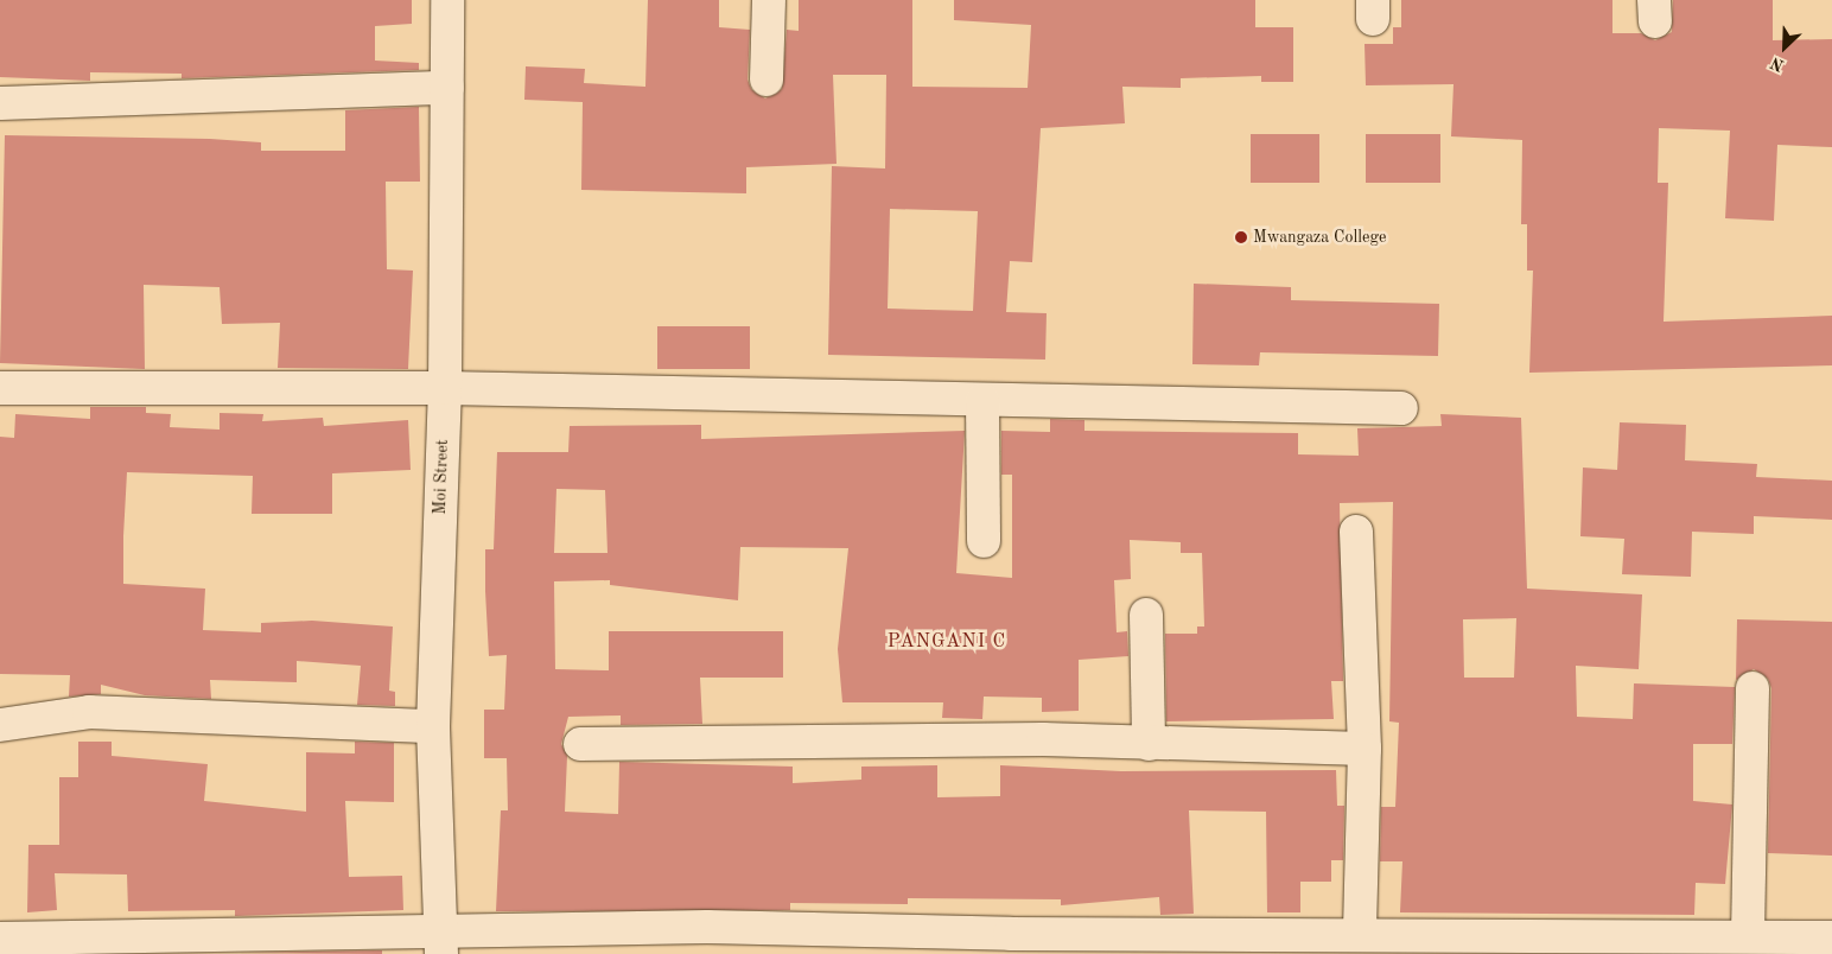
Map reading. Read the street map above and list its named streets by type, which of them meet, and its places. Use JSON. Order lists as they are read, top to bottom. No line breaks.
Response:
{"streets":{"street":["Moi Street"]},"districts":["PANGANI C"],"places":["Mwangaza College"],"north":"bottom left"}
